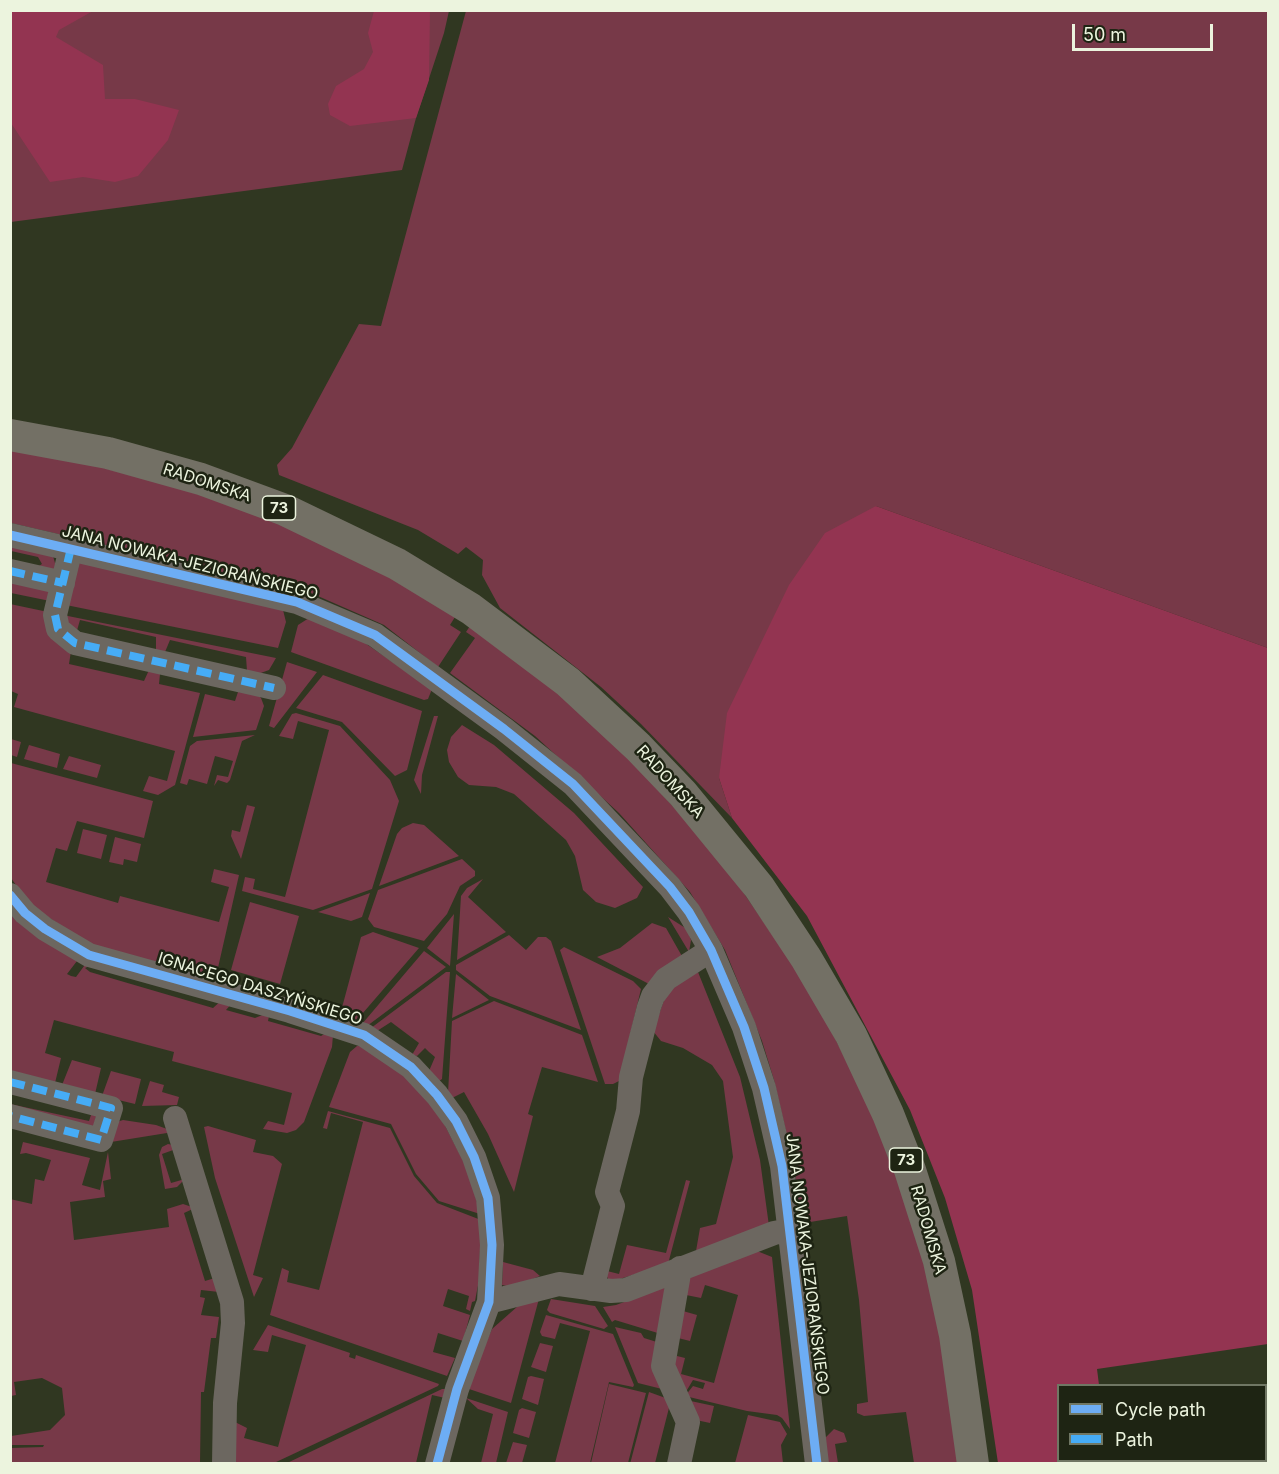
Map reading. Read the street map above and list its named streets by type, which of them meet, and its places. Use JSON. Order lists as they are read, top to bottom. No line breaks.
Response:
{"streets":{"main road":["RADOMSKA","73"],"street":["JANA NOWAKA-JEZIORAŃSKIEGO","IGNACEGO DASZYŃSKIEGO"]},"legend":["Cycle path","Path"],"scale_bar":"50 m"}
